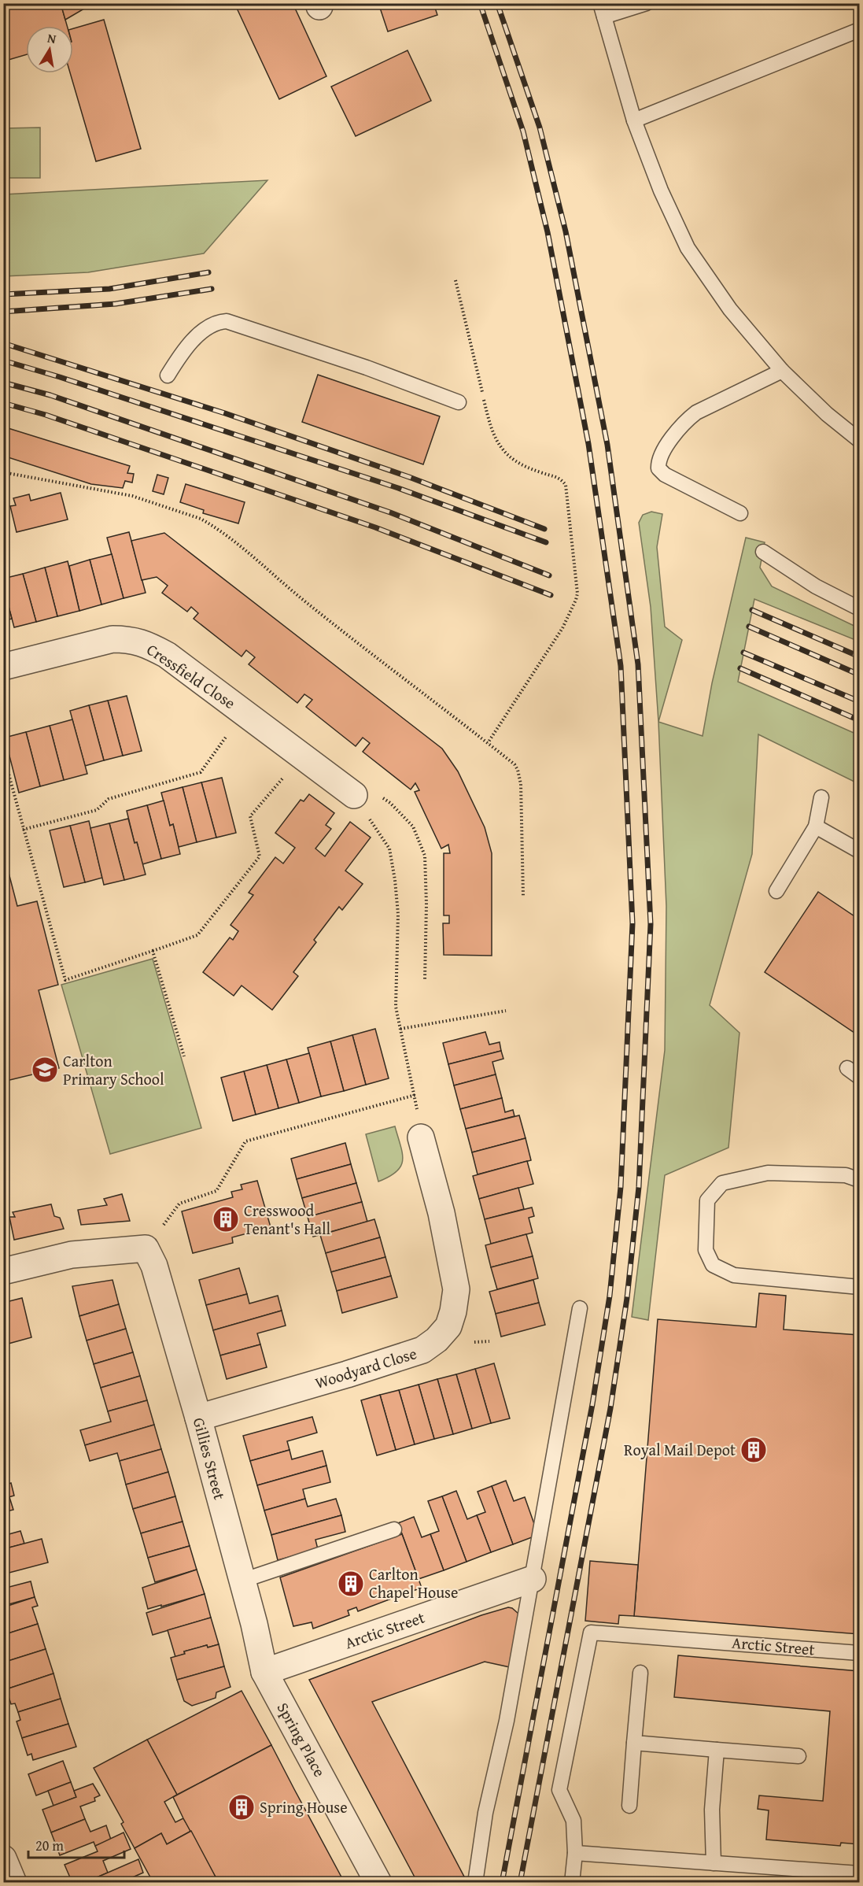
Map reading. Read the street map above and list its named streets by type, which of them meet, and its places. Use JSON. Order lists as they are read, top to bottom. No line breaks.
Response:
{"streets":{"street":["Cressfield Close","Woodyard Close","Gillies Street","Arctic Street","Spring Place"]},"crossings":[["Woodyard Close","Gillies Street"],["Gillies Street","Arctic Street"],["Gillies Street","Spring Place"],["Arctic Street","Spring Place"]],"places":{"school or university":["Carlton Primary School"],"building":["Cresswood Tenant's Hall","Royal Mail Depot","Carlton Chapel House","Spring House"]},"scale_bar":"20 m","north":"top"}
